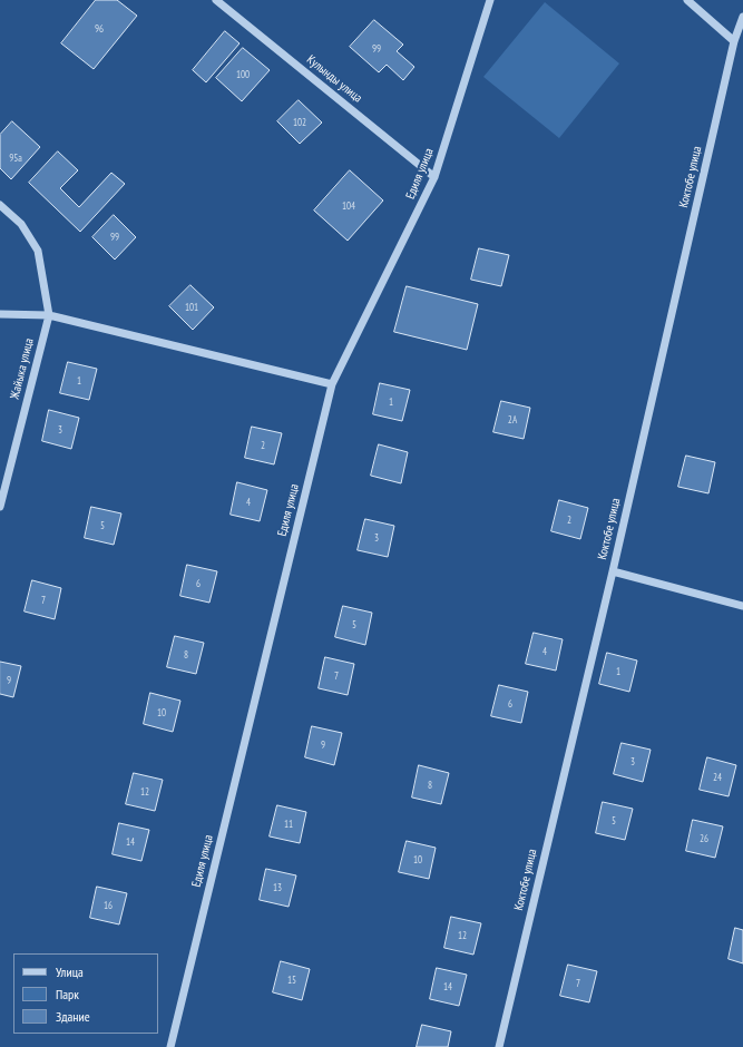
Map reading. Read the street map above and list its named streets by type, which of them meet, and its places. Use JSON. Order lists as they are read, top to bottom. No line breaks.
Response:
{"streets":{"street":["Кулынды улица","Едиля улица","Коктобе улица","Жайыка улица"]},"crossings":[["Кулынды улица","Едиля улица"]],"house_numbers":["96","99","100","102","95а","104","99","101","1","1","2А","3","2","4","2","5","3","6","7","5","4","8","1","7","9","6","10","9","3","24","8","12","5","11","26","14","10","13","16","12","15","7","14"],"legend":["Улица","Парк","Здание"]}
